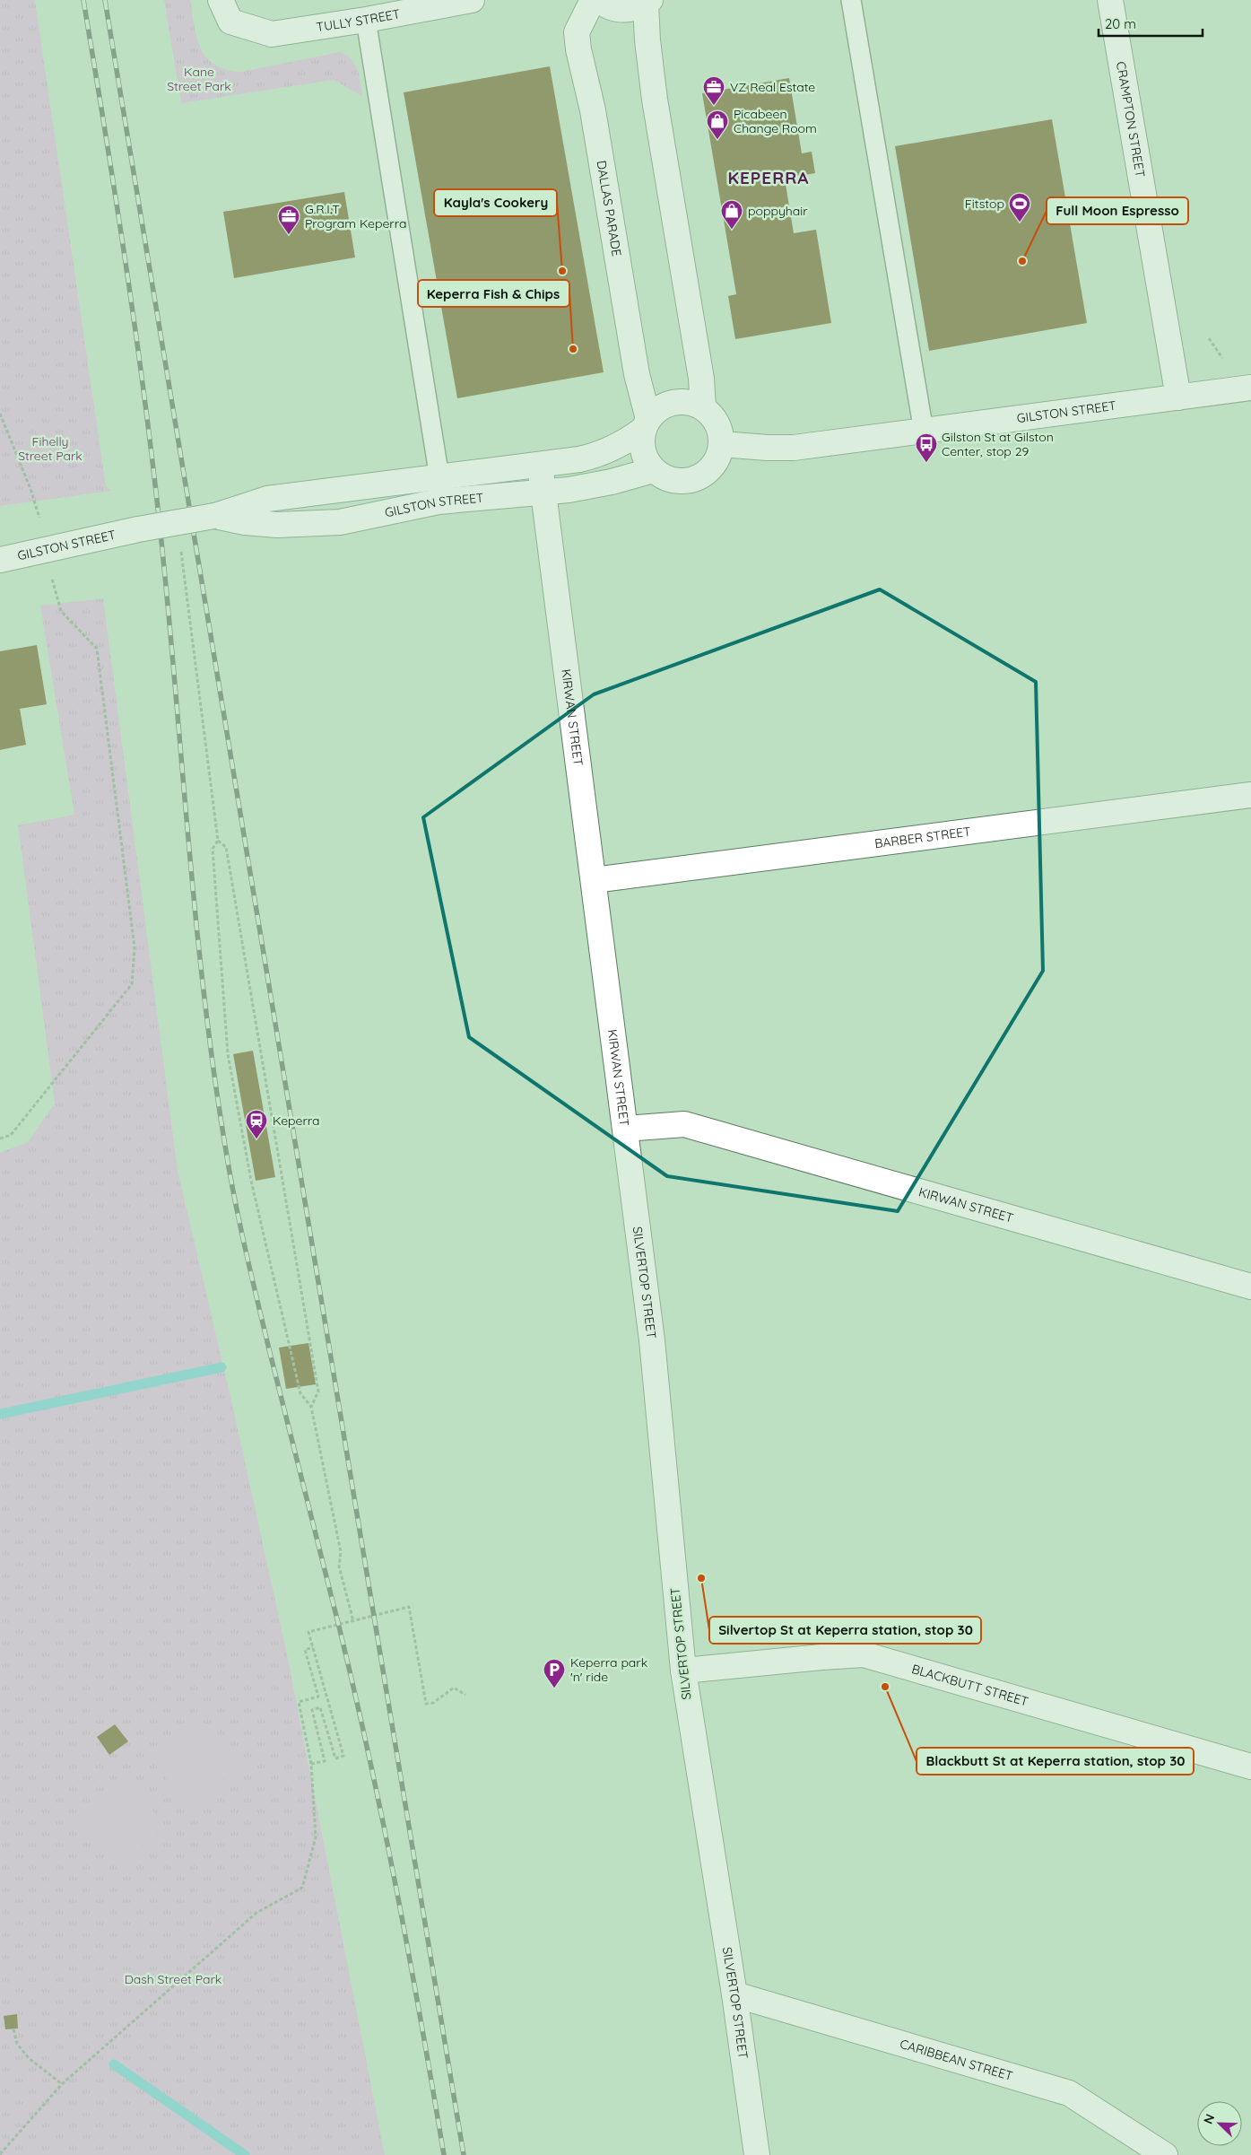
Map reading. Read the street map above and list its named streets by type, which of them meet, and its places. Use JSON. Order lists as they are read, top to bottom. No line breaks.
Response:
{"streets":{"street":["TULLY STREET","CRAMPTON STREET","DALLAS PARADE","GILSTON STREET","KIRWAN STREET","BARBER STREET","SILVERTOP STREET","BLACKBUTT STREET","CARIBBEAN STREET"]},"crossings":[["CRAMPTON STREET","GILSTON STREET"],["DALLAS PARADE","GILSTON STREET"],["GILSTON STREET","KIRWAN STREET"],["KIRWAN STREET","BARBER STREET"],["KIRWAN STREET","SILVERTOP STREET"],["SILVERTOP STREET","BLACKBUTT STREET"],["SILVERTOP STREET","CARIBBEAN STREET"]],"districts":["KEPERRA"],"parks":["Kane Street Park","Fihelly Street Park","Dash Street Park"],"places":{"office":["VZ Real Estate","G.R.I.T Program Keperra"],"shop":["Picabeen Change Room","poppyhair"],"sports":["Fitstop"],"other":["Full Moon Espresso","Kayla's Cookery","Keperra Fish & Chips","Silvertop St at Keperra station, stop 30","Blackbutt St at Keperra station, stop 30"],"bus stop":["Gilston St at Gilston Center, stop 29"],"station":["Keperra"],"parking":["Keperra park 'n' ride"]},"scale_bar":"20 m","north":"top left"}
